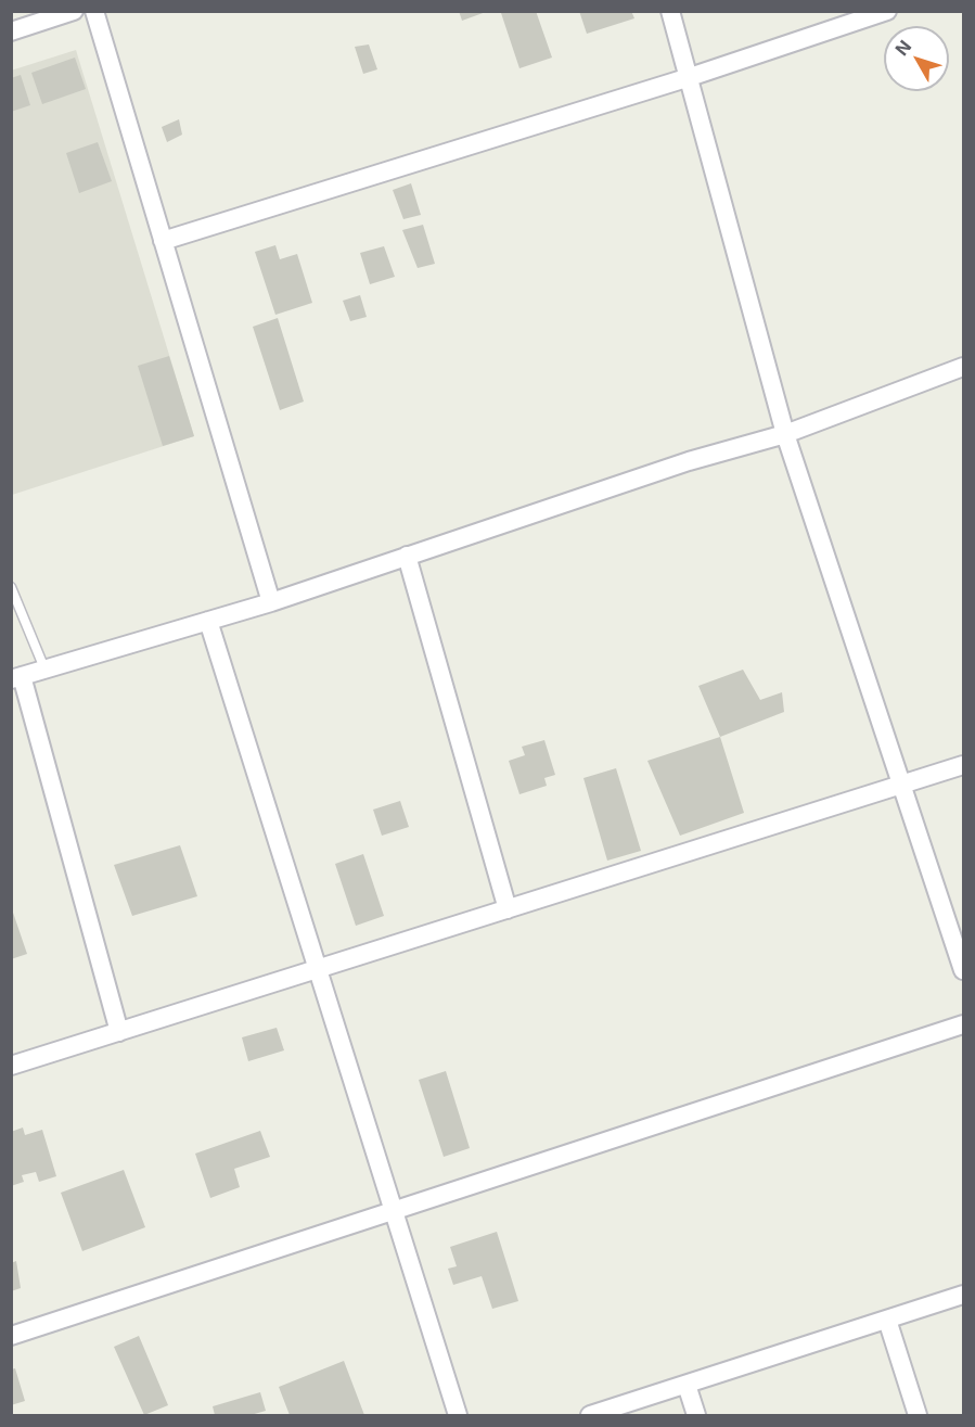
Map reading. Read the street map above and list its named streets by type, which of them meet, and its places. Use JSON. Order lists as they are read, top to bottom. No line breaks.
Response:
{"north":"top left"}
